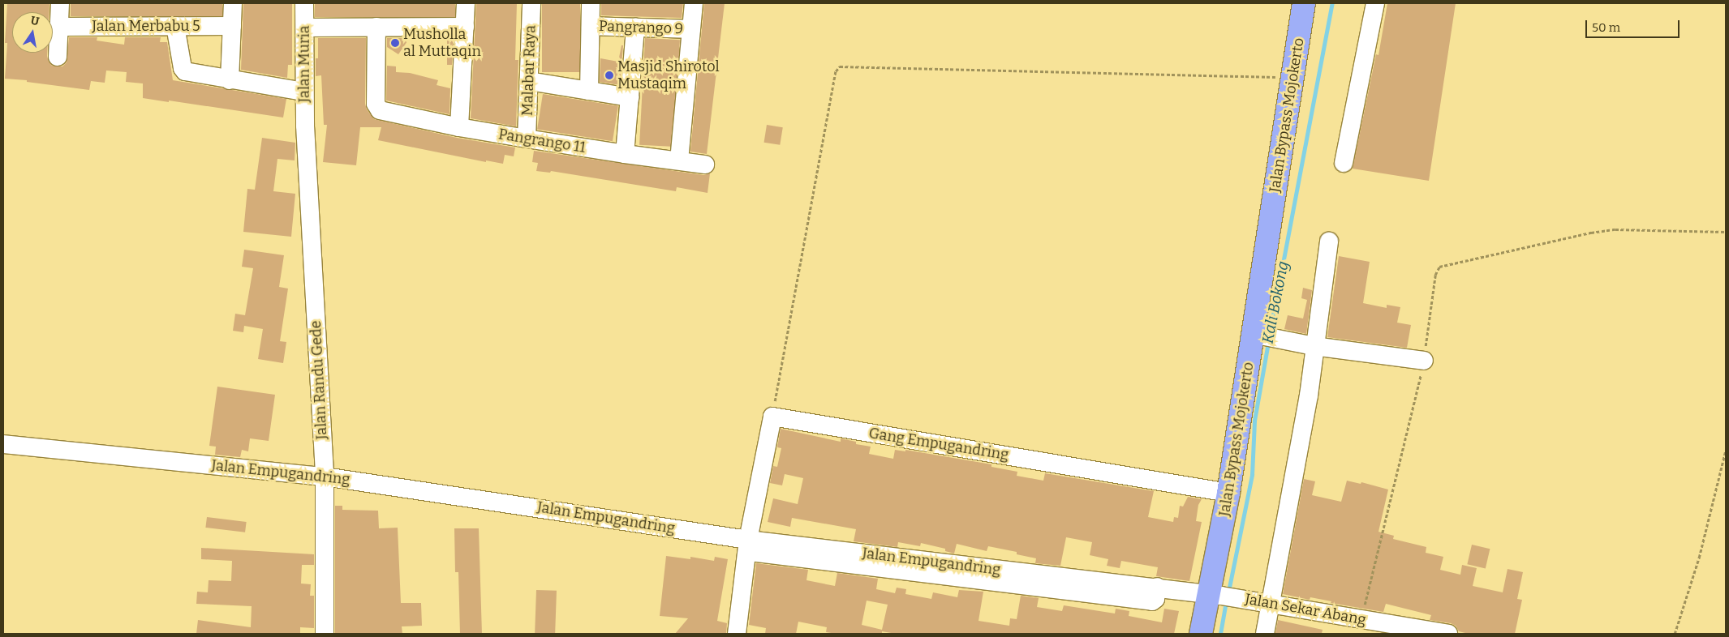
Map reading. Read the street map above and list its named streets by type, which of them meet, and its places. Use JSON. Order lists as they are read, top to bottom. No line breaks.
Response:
{"streets":{"highway":["Jalan Bypass Mojokerto"],"street":["Jalan Merbabu 5","Pangrango 9","Jalan Muria","Malabar Raya","Pangrango 11","Jalan Randu Gede","Gang Empugandring","Jalan Empugandring","Jalan Sekar Abang"]},"crossings":[["Jalan Muria","Jalan Randu Gede"],["Malabar Raya","Pangrango 11"],["Jalan Bypass Mojokerto","Gang Empugandring"],["Jalan Bypass Mojokerto","Jalan Empugandring"],["Jalan Bypass Mojokerto","Jalan Sekar Abang"],["Jalan Randu Gede","Jalan Empugandring"],["Jalan Empugandring","Jalan Sekar Abang"]],"water":["Kali Bokong"],"places":["Musholla al Muttaqin","Masjid Shirotol Mustaqim"],"scale_bar":"50 m","north":"top"}
